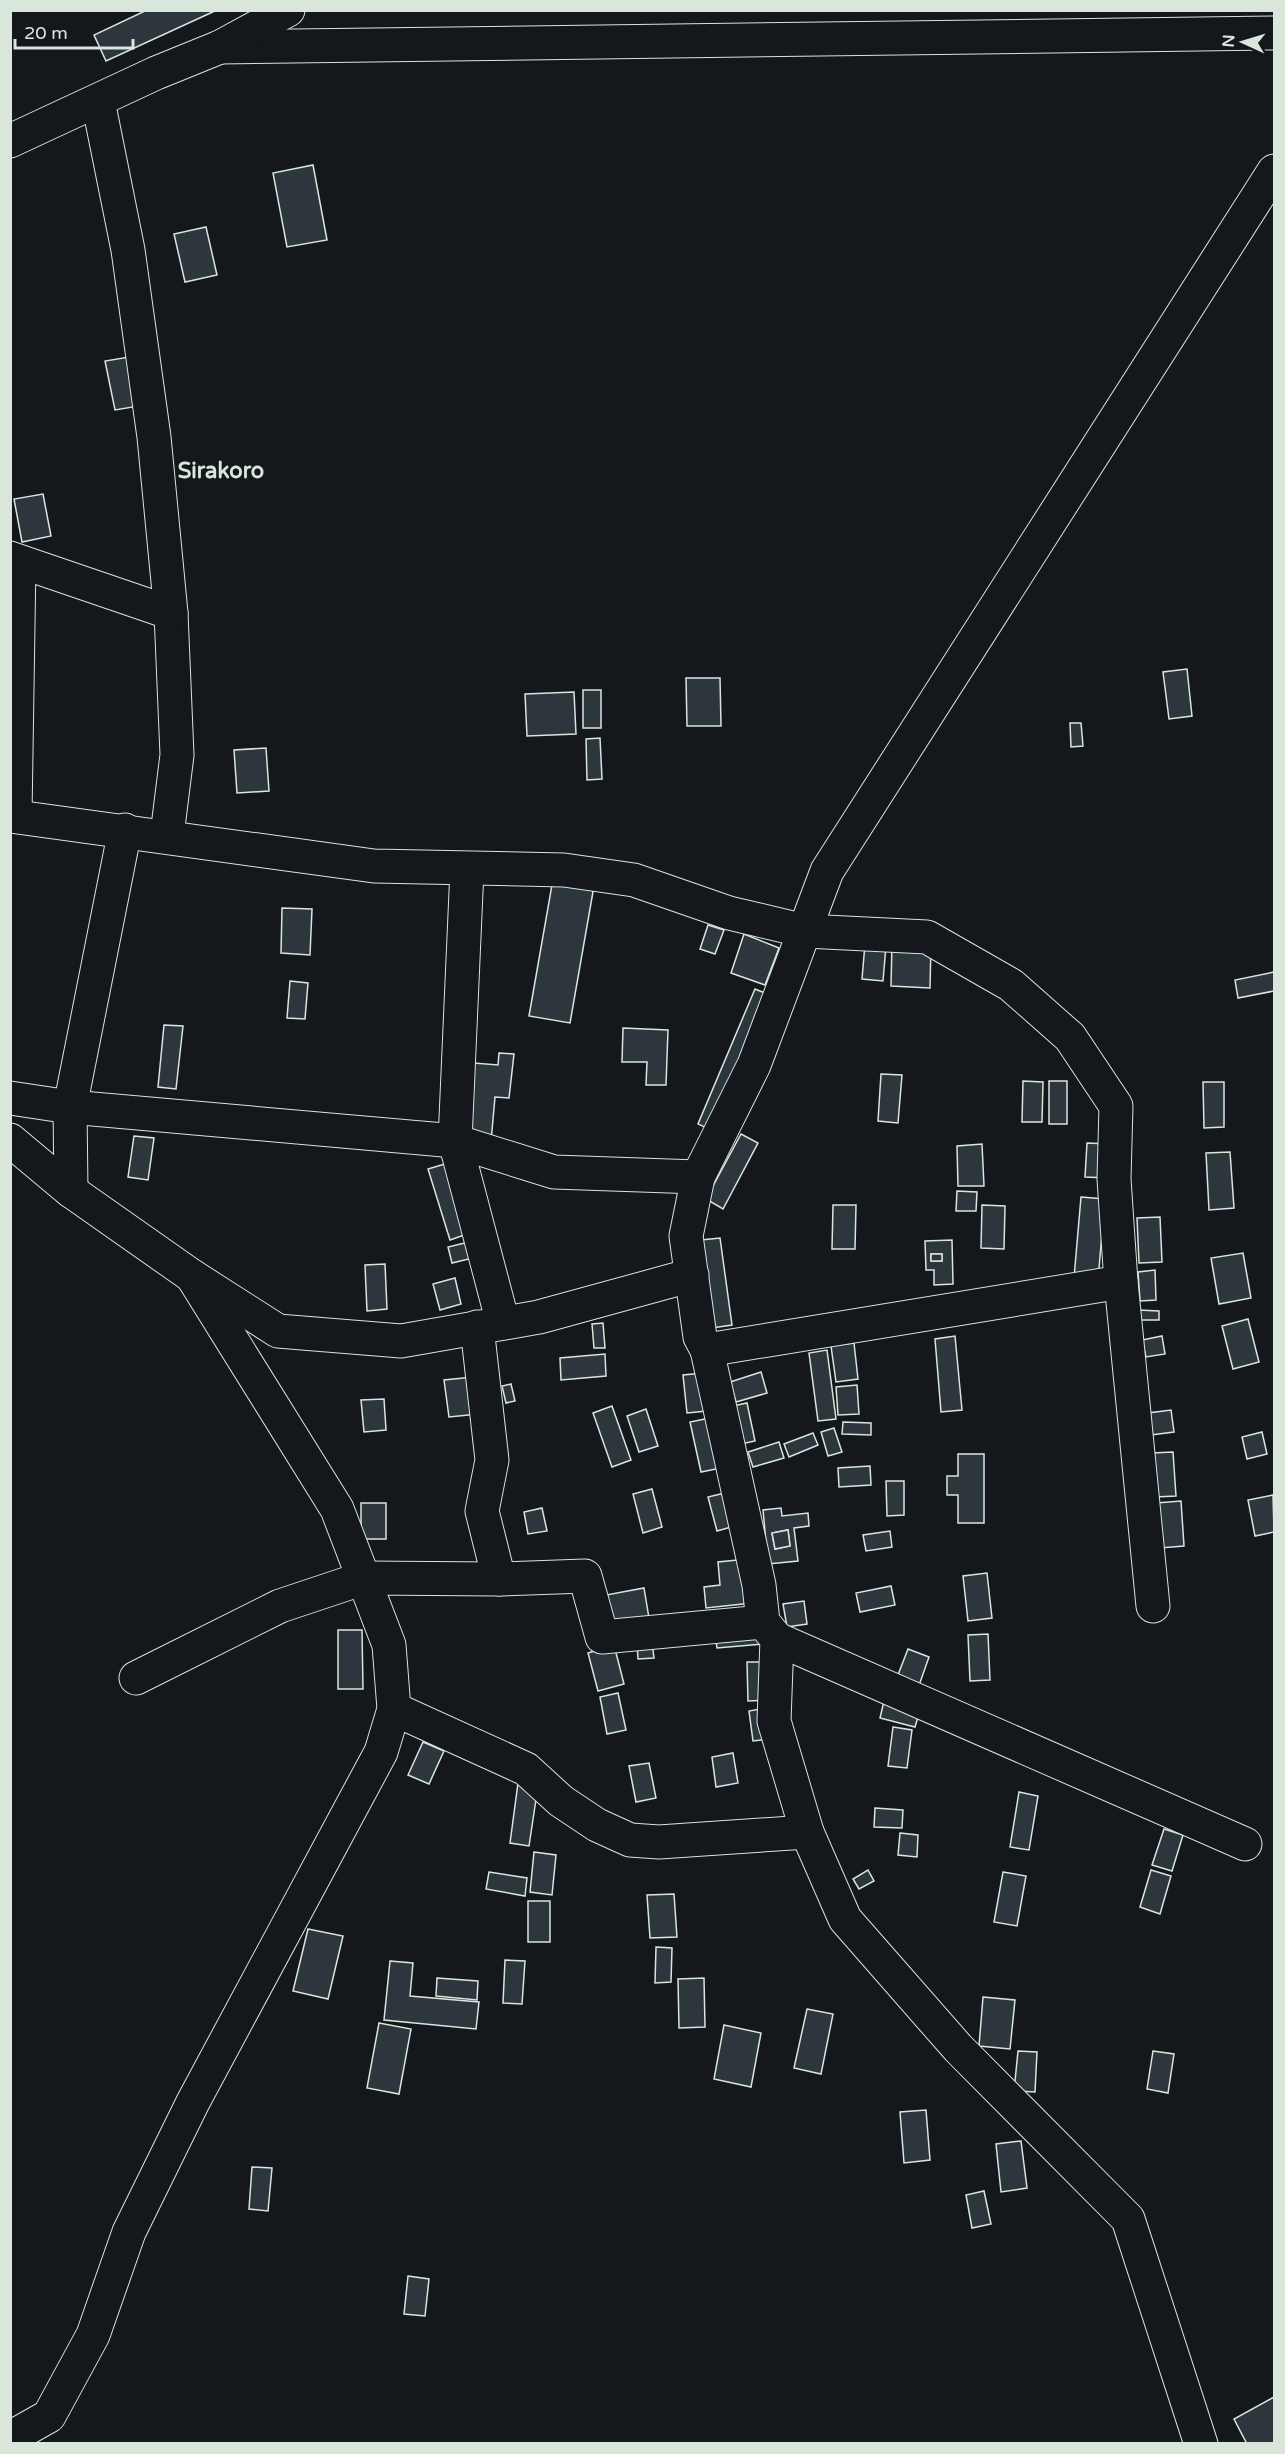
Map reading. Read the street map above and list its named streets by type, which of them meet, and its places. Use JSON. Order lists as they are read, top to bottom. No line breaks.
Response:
{"districts":["Sirakoro"],"scale_bar":"20 m","north":"left"}
